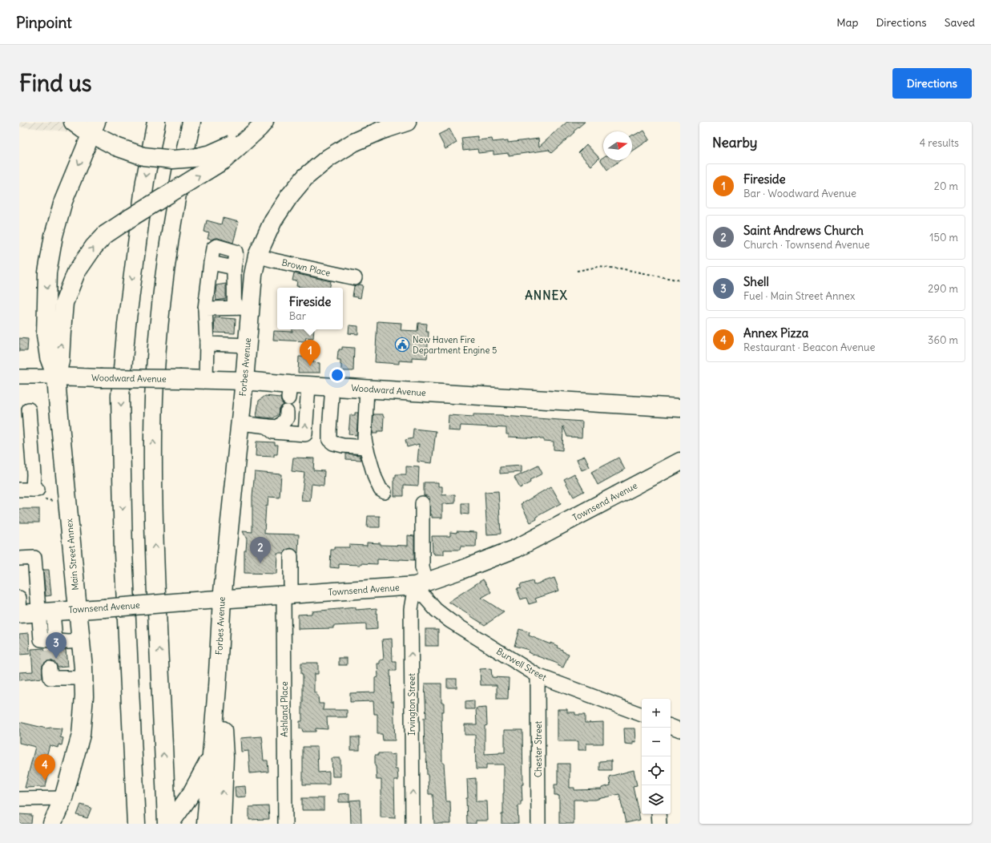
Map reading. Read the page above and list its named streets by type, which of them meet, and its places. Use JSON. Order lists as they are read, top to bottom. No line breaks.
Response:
{"streets":{"main road":["Forbes Avenue","Woodward Avenue","Townsend Avenue","Main Street Annex"],"street":["Brown Place","Burwell Street","Irvington Street","Ashland Place","Chester Street"]},"crossings":[["Brown Place","Forbes Avenue"],["Forbes Avenue","Woodward Avenue"],["Forbes Avenue","Townsend Avenue"],["Woodward Avenue","Main Street Annex"],["Townsend Avenue","Main Street Annex"],["Townsend Avenue","Burwell Street"],["Townsend Avenue","Irvington Street"],["Townsend Avenue","Ashland Place"],["Burwell Street","Irvington Street"],["Burwell Street","Chester Street"]],"one_way":["Irvington Street"],"districts":["ANNEX"],"places":{"public building":["New Haven Fire Department Engine 5"]},"north":"right","page":{"header":"Pinpoint","nav":["Map","Directions","Saved"],"buttons":"Directions","title":"Find us","heading":["Nearby","4 results"],"list":[{"mark":"1","name":"Fireside","note":"Bar · Woodward Avenue","value":"20 m"},{"mark":"2","name":"Saint Andrews Church","note":"Church · Townsend Avenue","value":"150 m"},{"mark":"3","name":"Shell","note":"Fuel · Main Street Annex","value":"290 m"},{"mark":"4","name":"Annex Pizza","note":"Restaurant · Beacon Avenue","value":"360 m"}],"popup":["Fireside","Bar"],"pins":["1","2","3","4"],"map_buttons":["+","−"]}}
